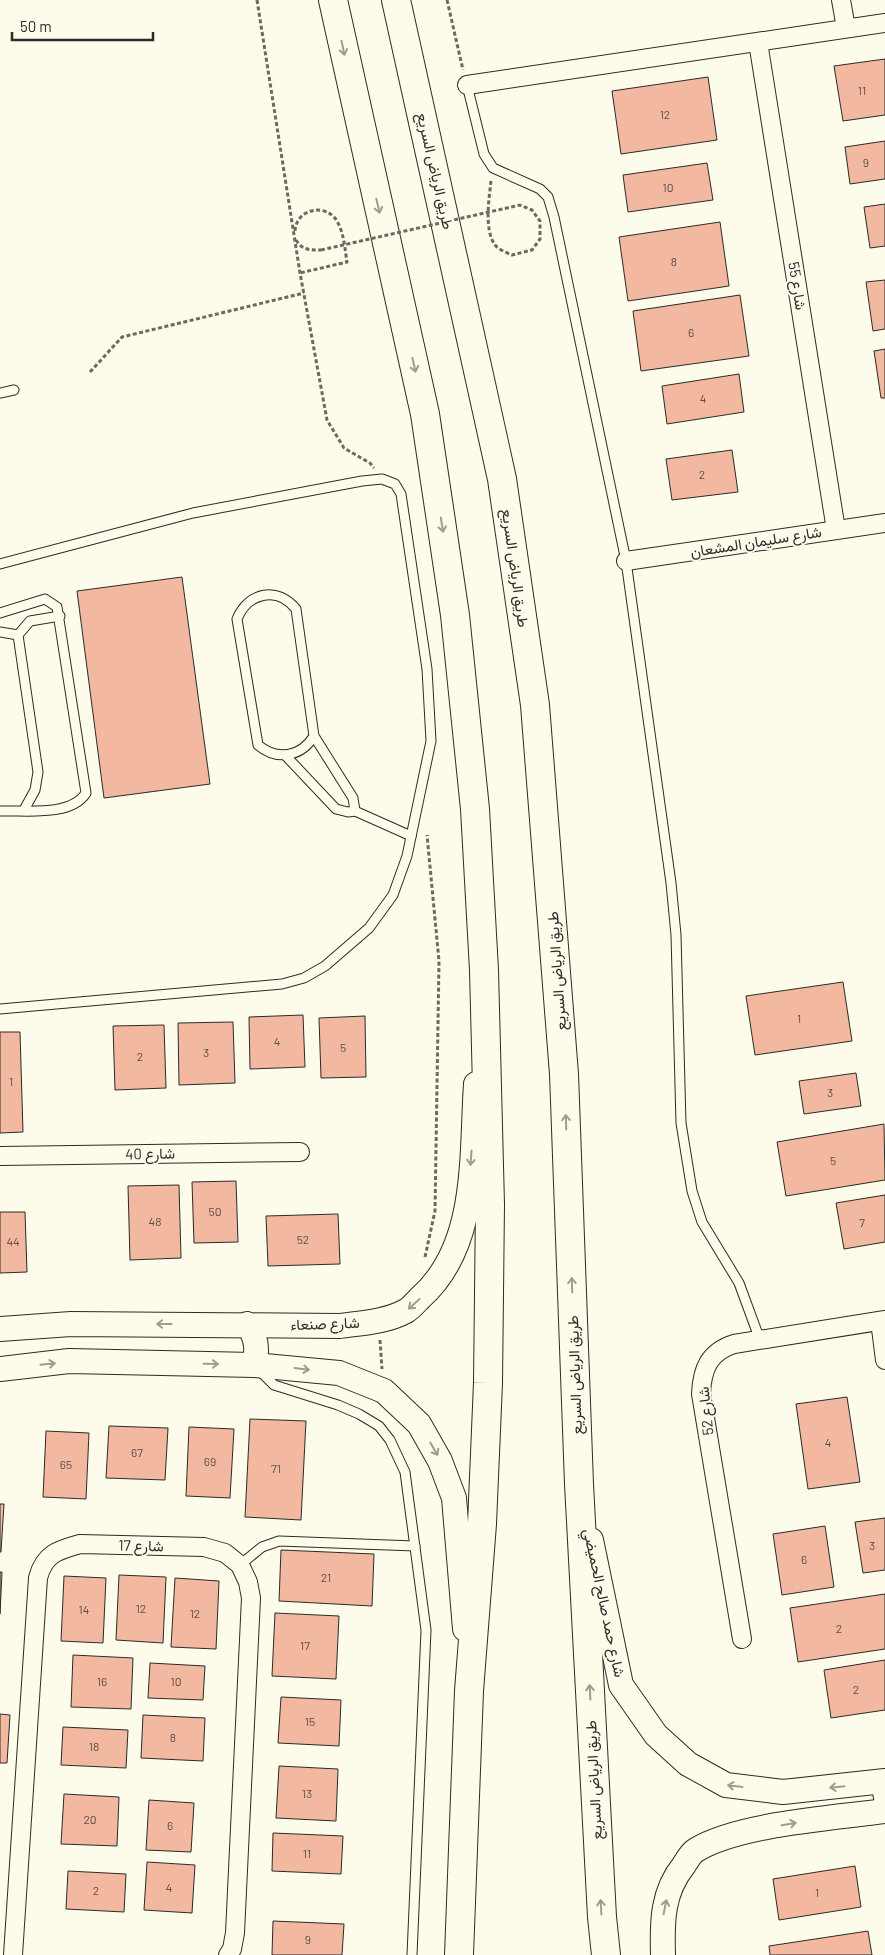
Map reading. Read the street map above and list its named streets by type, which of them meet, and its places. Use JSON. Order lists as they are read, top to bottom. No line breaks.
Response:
{"streets":{"highway":["طريق الرياض السريع"],"main road":["شارع صنعاء","شارع حمد صالح الحميضي"],"street":["شارع 55","شارع سليمان المشعان","شارع 40","شارع 52","شارع 17"]},"crossings":[["طريق الرياض السريع","شارع حمد صالح الحميضي"],["شارع 55","شارع سليمان المشعان"]],"one_way":["شارع حمد صالح الحميضي"],"house_numbers":["11","12","9","10","8","6","4","2","1","4","5","3","2","1","3","5","50","48","7","52","44","4","67","69","65","71","3","6","21","12","14","12","2","17","16","10","2","15","8","18","13","20","6","11","4","2","1","9"],"scale_bar":"50 m"}
